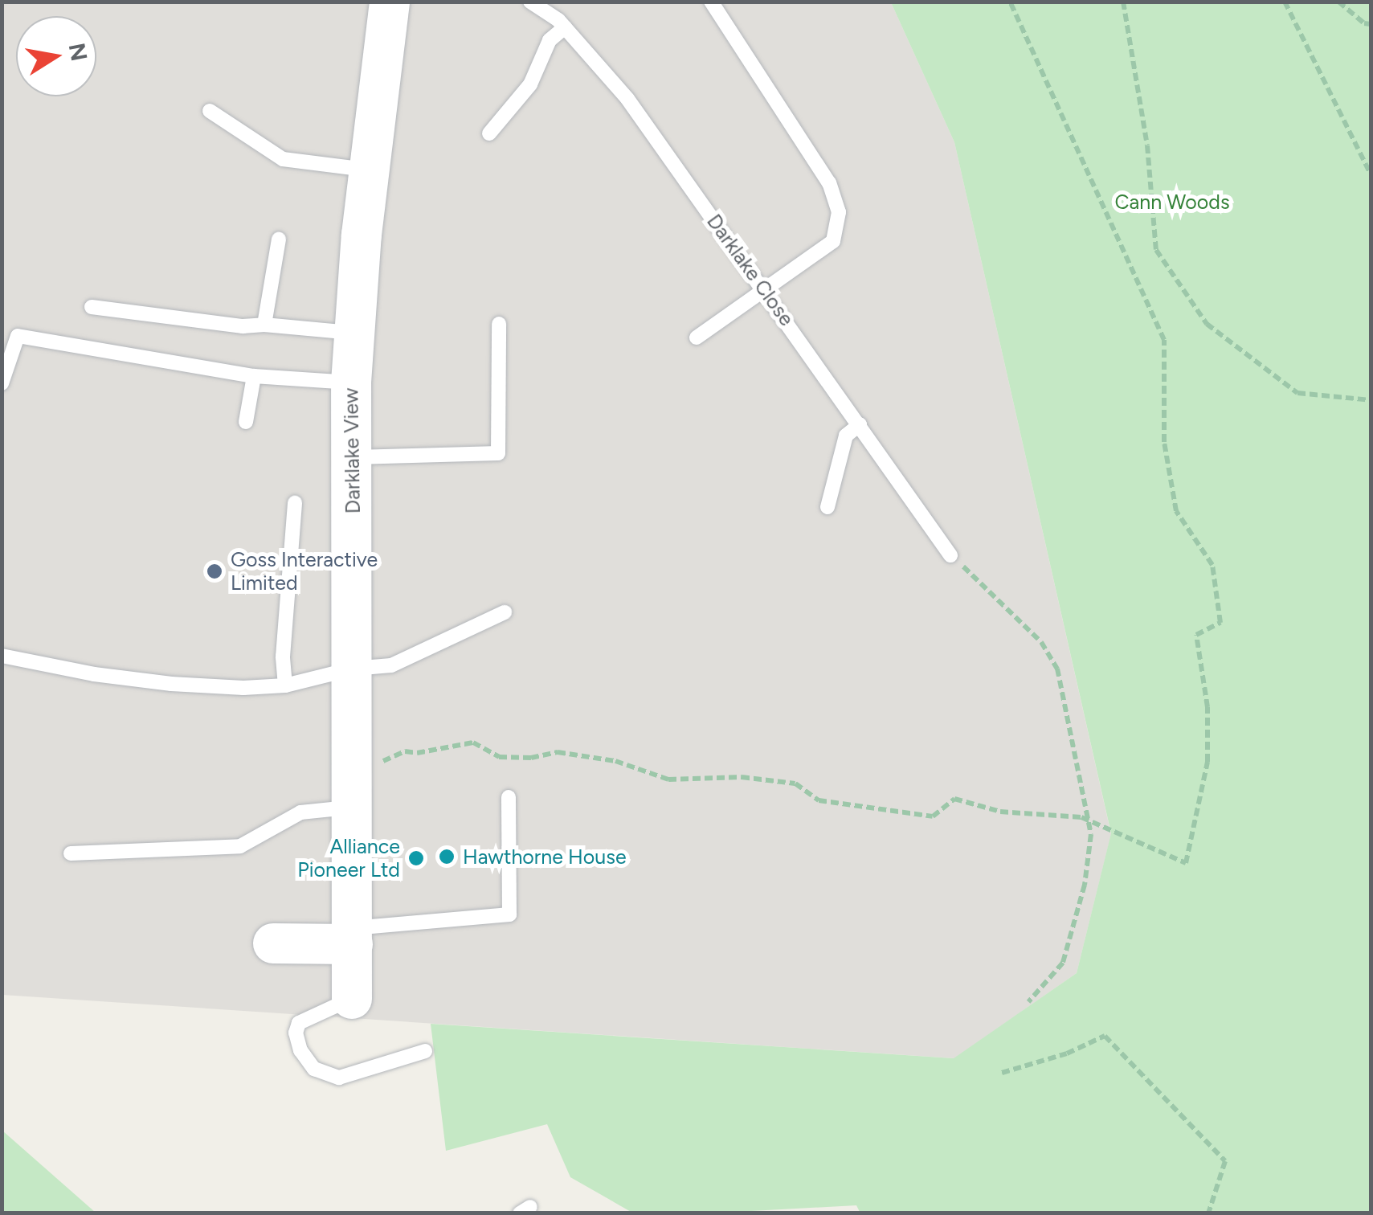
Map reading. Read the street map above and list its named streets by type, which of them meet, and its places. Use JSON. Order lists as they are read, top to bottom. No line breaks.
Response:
{"streets":{"street":["Darklake View"],"lane":["Darklake Close"]},"parks":["Cann Woods"],"places":["Goss Interactive Limited","Hawthorne House","Alliance Pioneer Ltd"],"north":"right"}
